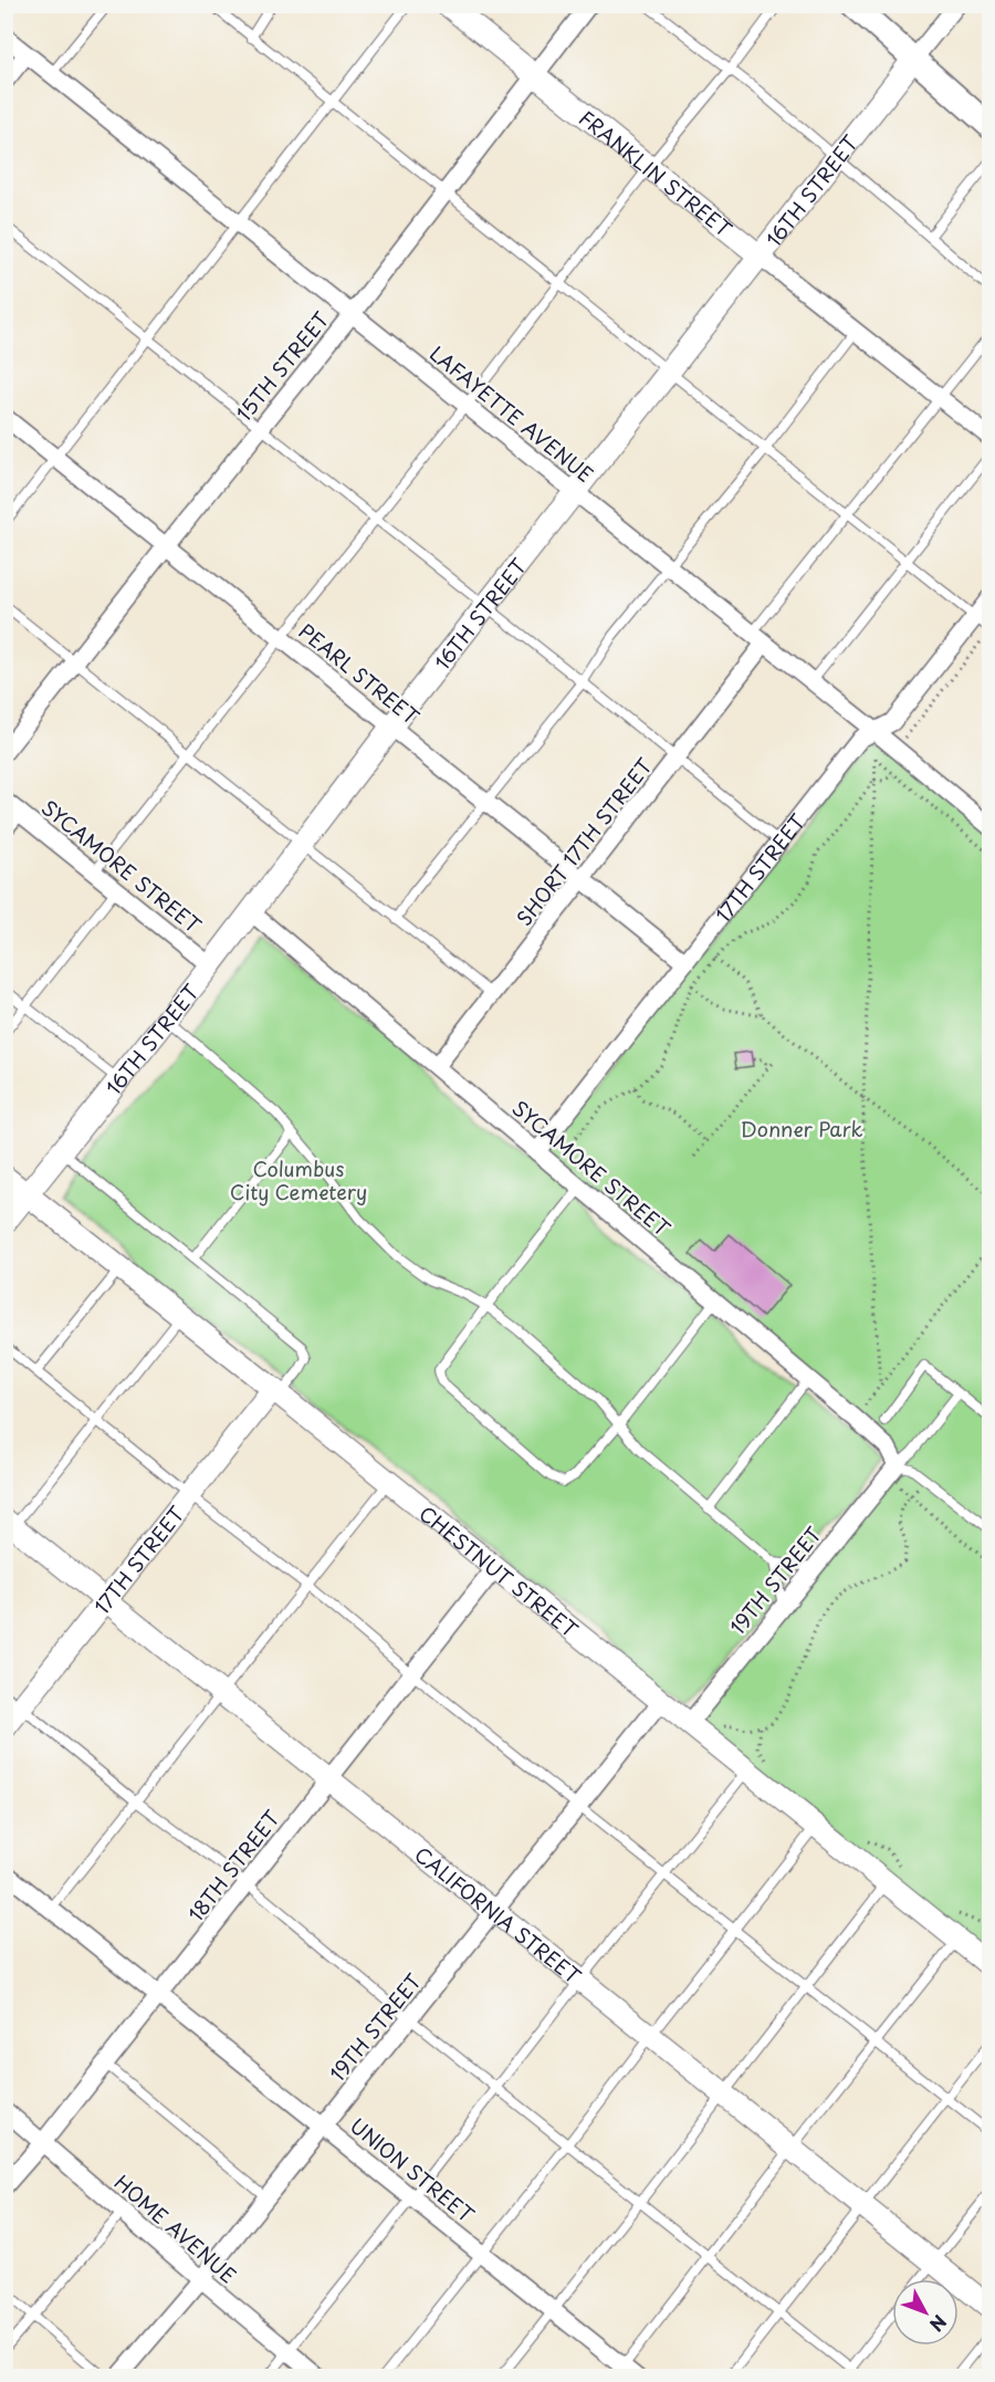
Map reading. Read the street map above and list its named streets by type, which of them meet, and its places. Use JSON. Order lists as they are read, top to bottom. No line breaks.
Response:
{"streets":{"street":["FRANKLIN STREET","16TH STREET","15TH STREET","LAFAYETTE AVENUE","PEARL STREET","SHORT 17TH STREET","SYCAMORE STREET","17TH STREET","CHESTNUT STREET","19TH STREET","18TH STREET","CALIFORNIA STREET","UNION STREET","HOME AVENUE"]},"crossings":[["FRANKLIN STREET","16TH STREET"],["FRANKLIN STREET","15TH STREET"],["16TH STREET","LAFAYETTE AVENUE"],["16TH STREET","PEARL STREET"],["16TH STREET","SYCAMORE STREET"],["16TH STREET","CHESTNUT STREET"],["15TH STREET","LAFAYETTE AVENUE"],["15TH STREET","PEARL STREET"],["LAFAYETTE AVENUE","SHORT 17TH STREET"],["LAFAYETTE AVENUE","17TH STREET"],["PEARL STREET","SHORT 17TH STREET"],["PEARL STREET","17TH STREET"],["SHORT 17TH STREET","SYCAMORE STREET"],["SYCAMORE STREET","17TH STREET"],["SYCAMORE STREET","19TH STREET"],["17TH STREET","CHESTNUT STREET"],["17TH STREET","CALIFORNIA STREET"],["CHESTNUT STREET","19TH STREET"],["CHESTNUT STREET","18TH STREET"],["19TH STREET","CALIFORNIA STREET"],["19TH STREET","UNION STREET"],["19TH STREET","HOME AVENUE"],["18TH STREET","CALIFORNIA STREET"],["18TH STREET","UNION STREET"],["18TH STREET","HOME AVENUE"]],"parks":["Donner Park","Columbus City Cemetery"],"north":"bottom right"}
